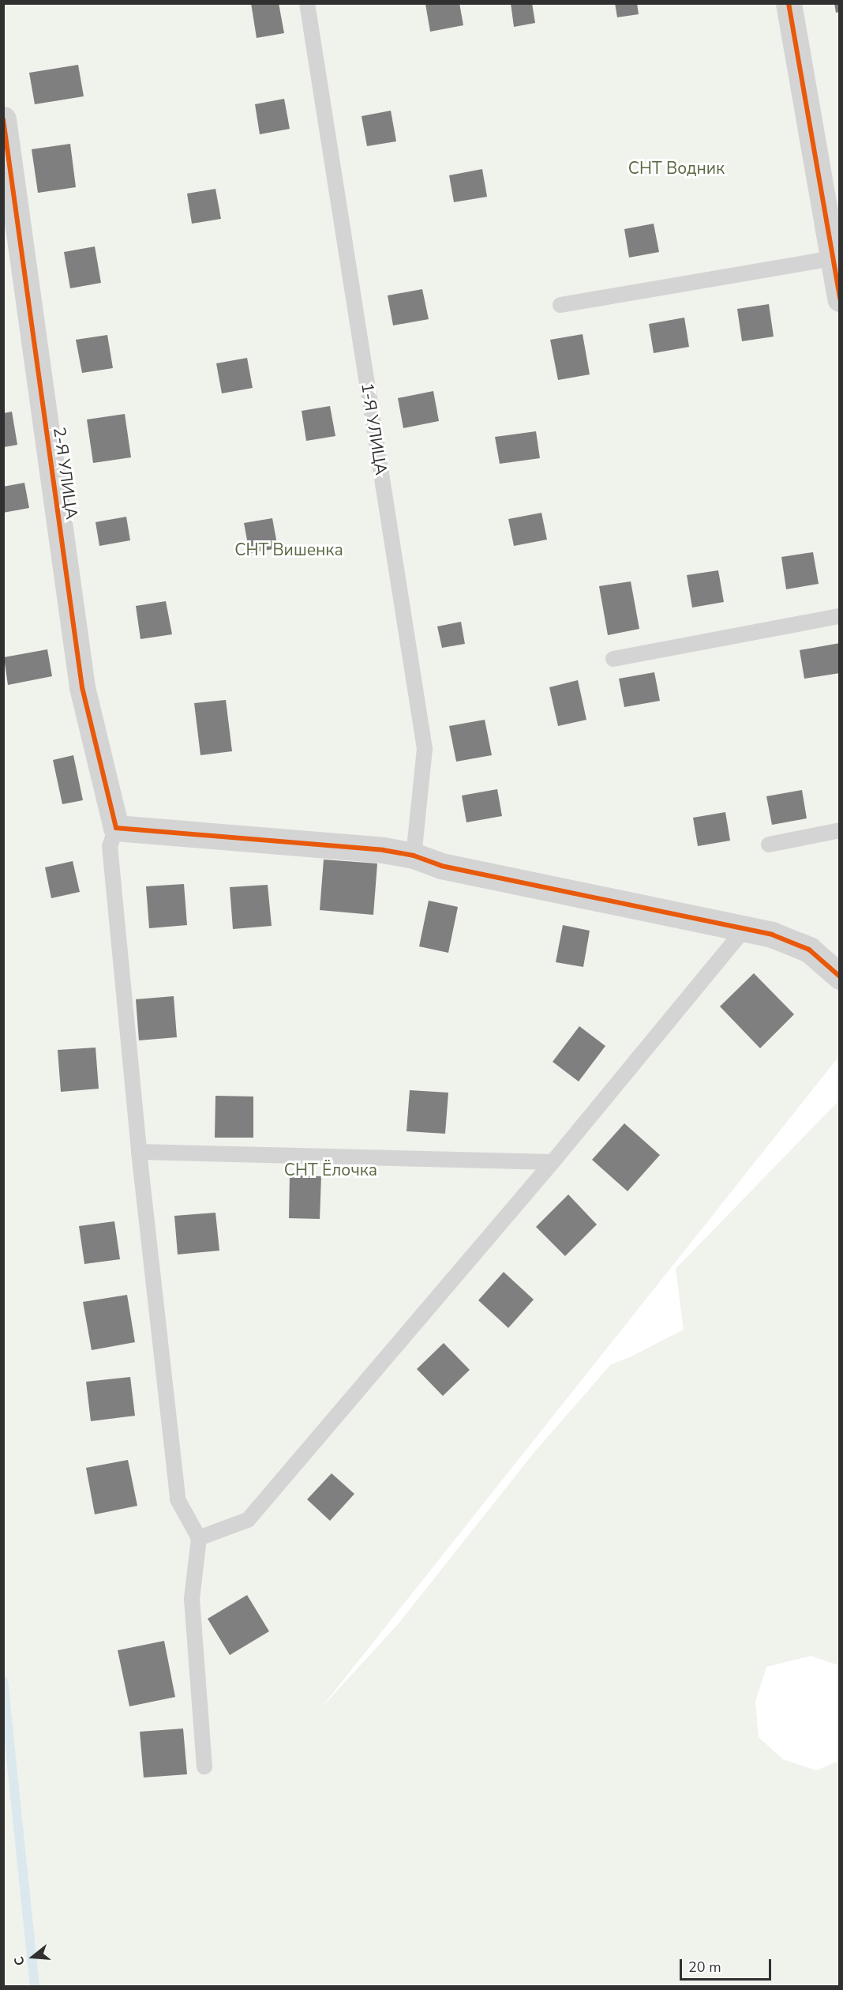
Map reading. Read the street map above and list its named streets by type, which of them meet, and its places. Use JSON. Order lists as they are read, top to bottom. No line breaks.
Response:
{"streets":{"street":["2-Я УЛИЦА"],"lane":["1-Я УЛИЦА"]},"parks":["СНТ Водник","СНТ Вишенка","СНТ Ёлочка"],"scale_bar":"20 m","north":"left"}
